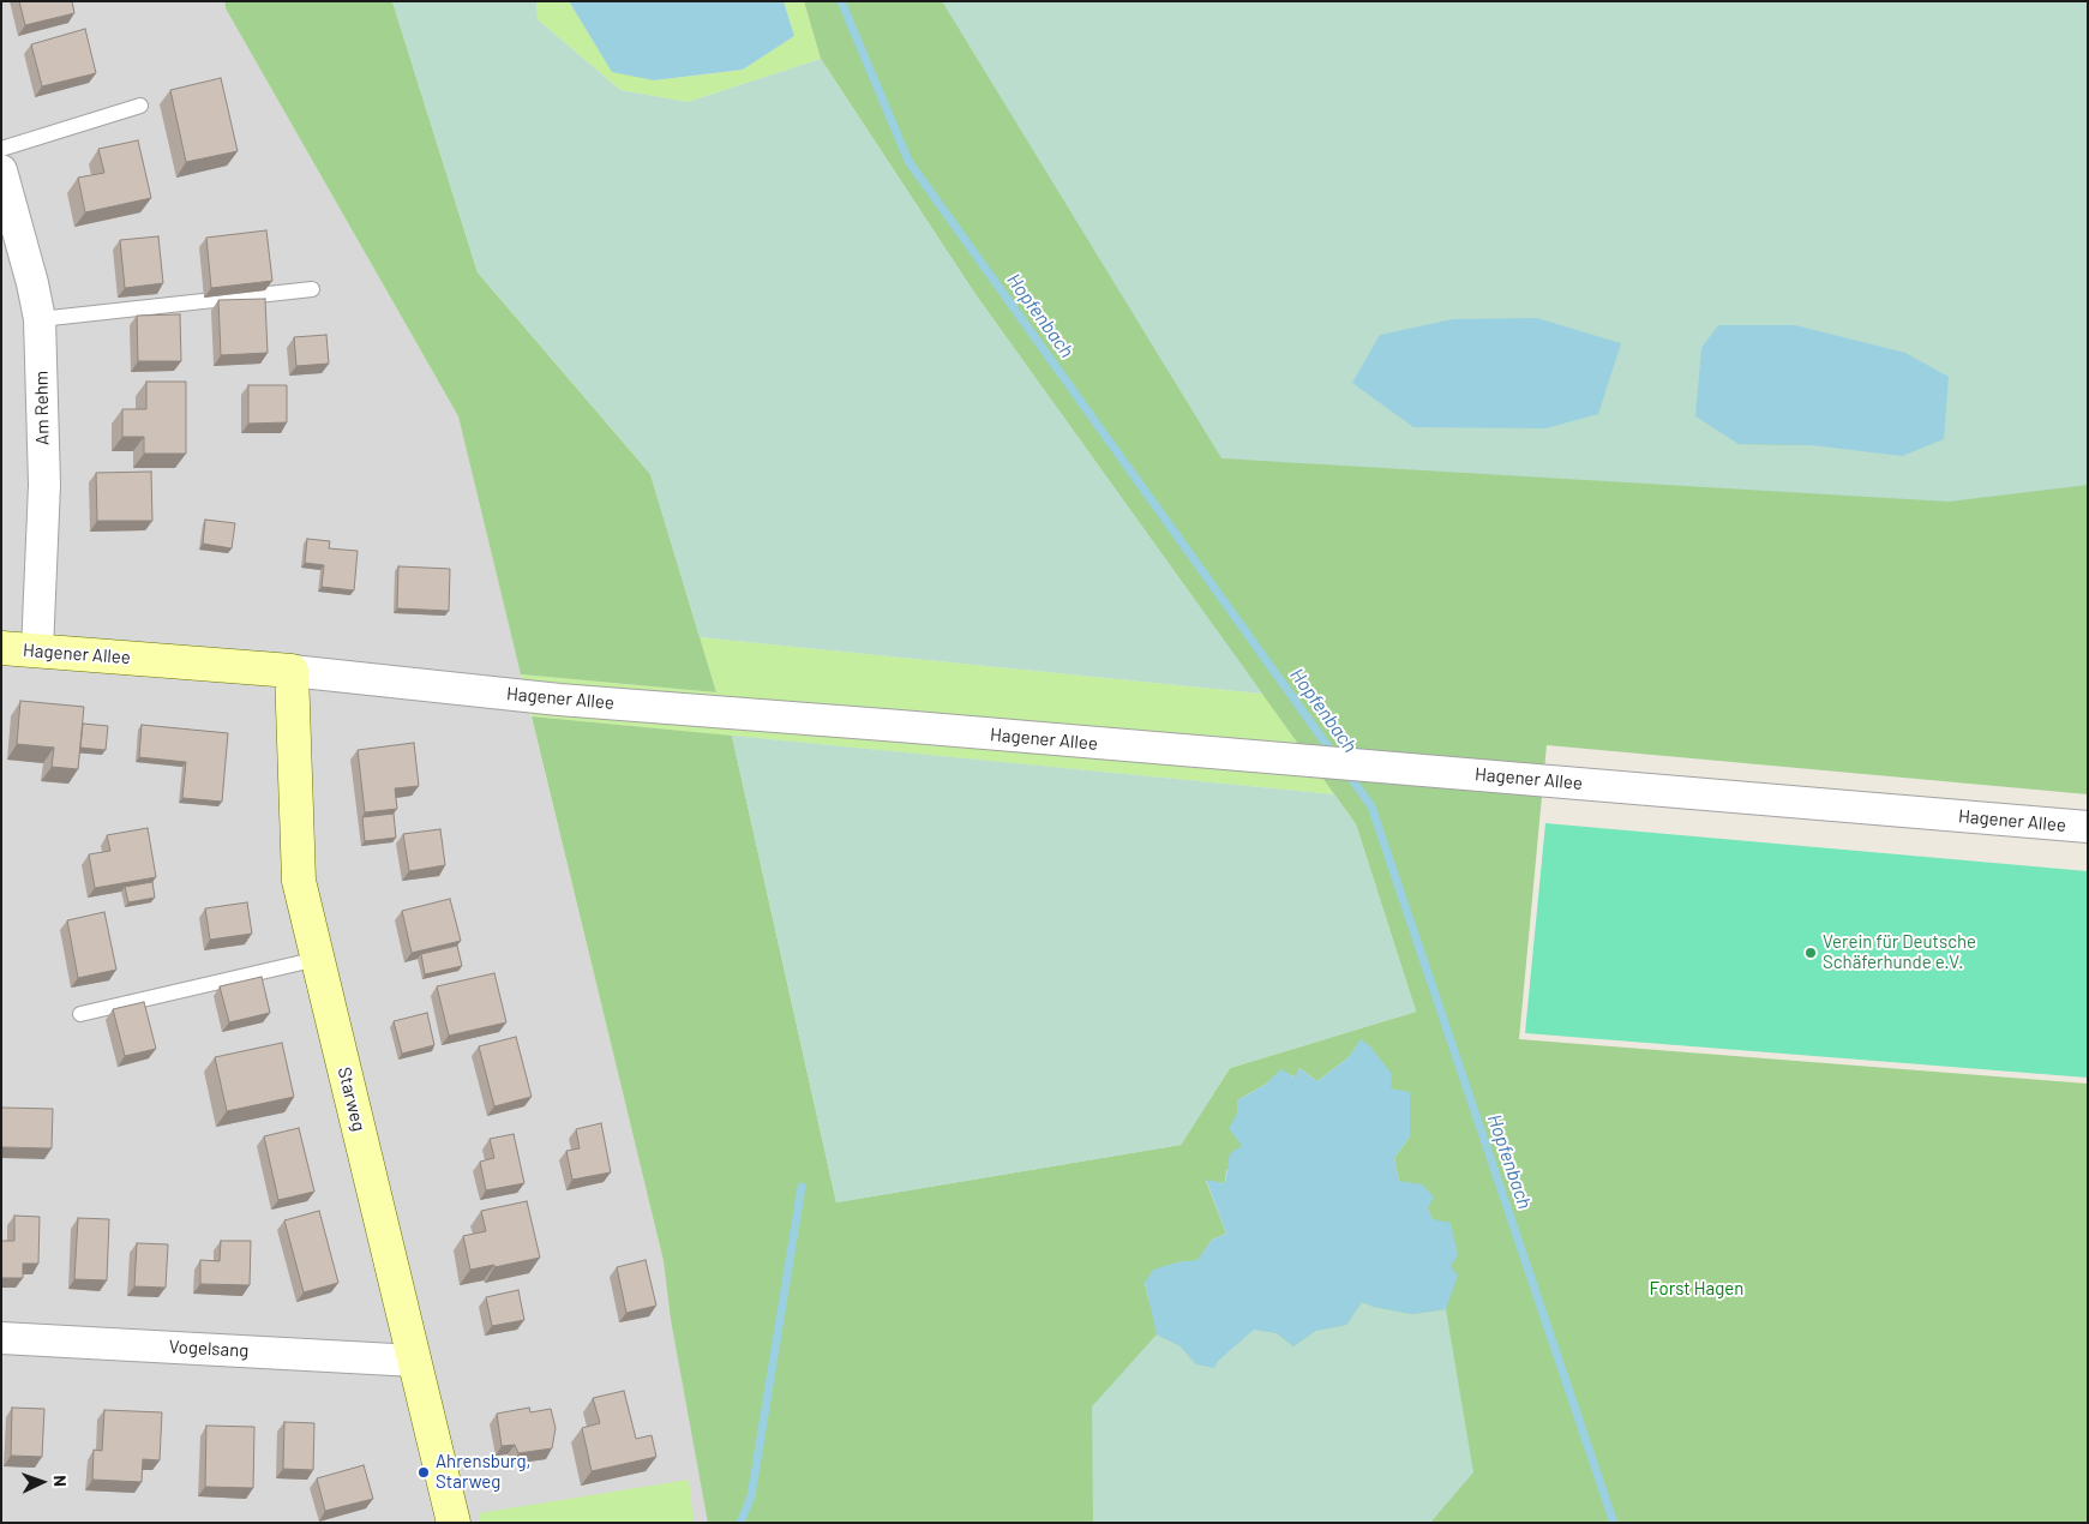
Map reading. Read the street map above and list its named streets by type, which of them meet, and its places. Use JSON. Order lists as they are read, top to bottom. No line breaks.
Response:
{"streets":{"street":["Am Rehm","Hagener Allee","Starweg","Vogelsang"]},"crossings":[["Am Rehm","Hagener Allee"],["Hagener Allee","Starweg"],["Starweg","Vogelsang"]],"water":["Hopfenbach"],"parks":["Forst Hagen"],"places":["Verein für Deutsche Schäferhunde e.V.","Ahrensburg, Starweg"],"north":"right"}
